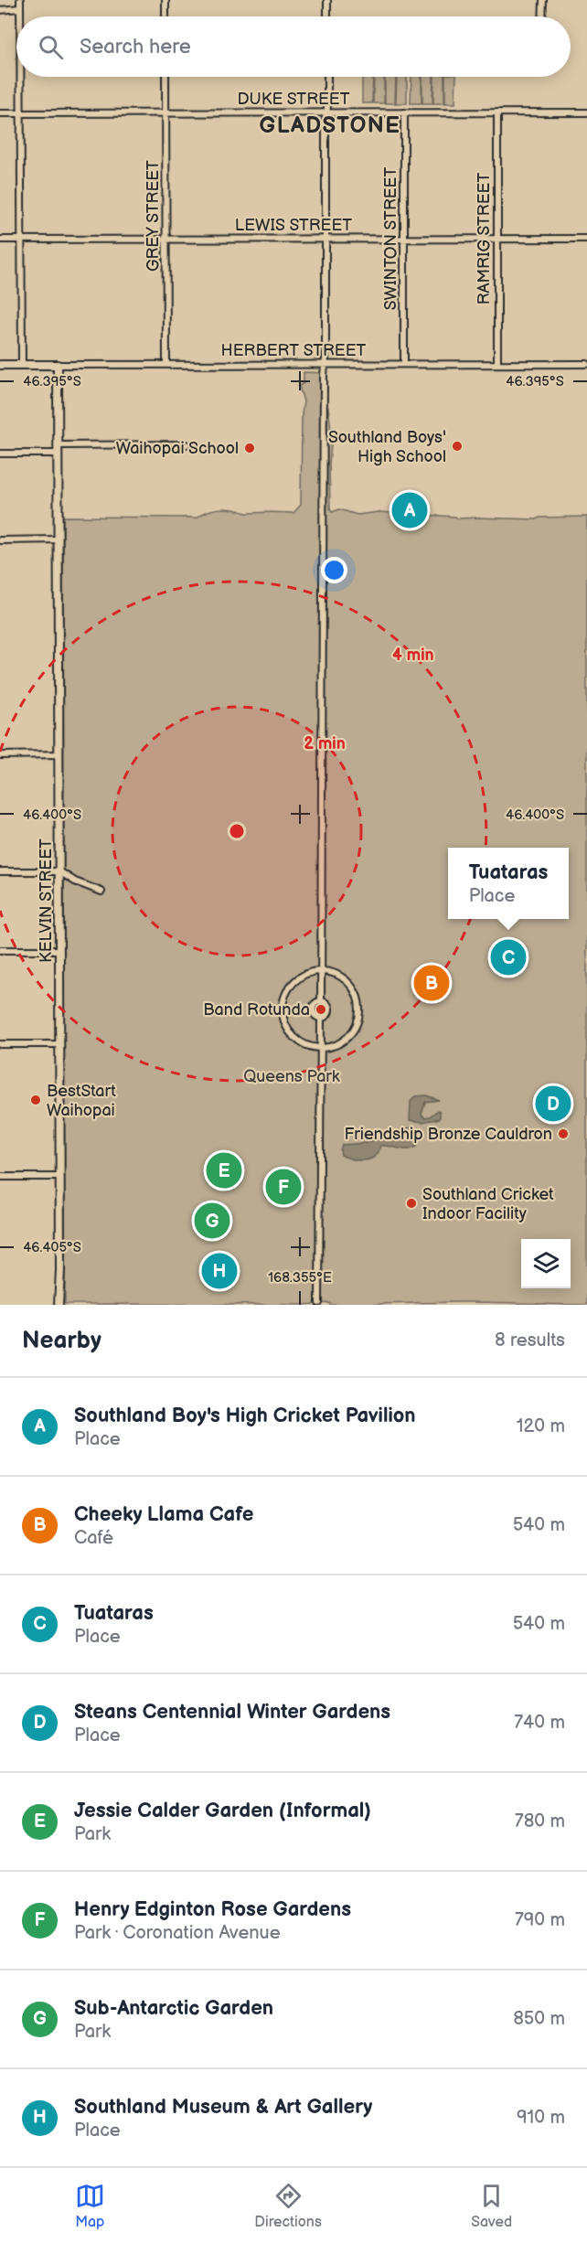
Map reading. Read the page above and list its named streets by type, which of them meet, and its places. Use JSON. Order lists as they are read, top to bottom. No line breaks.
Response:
{"streets":{"main road":["HERBERT STREET","KELVIN STREET"],"street":["DUKE STREET","GREY STREET","LEWIS STREET","SWINTON STREET","RAMRIG STREET"]},"crossings":[["DUKE STREET","GREY STREET"],["DUKE STREET","SWINTON STREET"],["DUKE STREET","RAMRIG STREET"],["GREY STREET","LEWIS STREET"],["GREY STREET","HERBERT STREET"],["LEWIS STREET","SWINTON STREET"],["LEWIS STREET","RAMRIG STREET"],["SWINTON STREET","HERBERT STREET"],["RAMRIG STREET","HERBERT STREET"],["HERBERT STREET","KELVIN STREET"]],"districts":["GLADSTONE"],"parks":["Queens Park"],"places":["Southland Boys' High School","Waihopai School","Band Rotunda","BestStart Waihopai","Friendship Bronze Cauldron","Southland Cricket Indoor Facility"],"page":{"search":"Search here","pins":["A","C","B","D","E","F","G","H"],"popup":["Tuataras","Place"],"heading":["Nearby","8 results"],"list":[{"mark":"A","name":"Southland Boy's High Cricket Pavilion","note":"Place","value":"120 m"},{"mark":"B","name":"Cheeky Llama Cafe","note":"Café","value":"540 m"},{"mark":"C","name":"Tuataras","note":"Place","value":"540 m"},{"mark":"D","name":"Steans Centennial Winter Gardens","note":"Place","value":"740 m"},{"mark":"E","name":"Jessie Calder Garden (Informal)","note":"Park","value":"780 m"},{"mark":"F","name":"Henry Edginton Rose Gardens","note":"Park · Coronation Avenue","value":"790 m"},{"mark":"G","name":"Sub-Antarctic Garden","note":"Park","value":"850 m"},{"mark":"H","name":"Southland Museum & Art Gallery","note":"Place","value":"910 m"}],"nav":["Map","Directions","Saved"]},"coordinates":["46.395°S","46.400°S","46.405°S","168.355°E"],"rings":["4 min","2 min"]}
